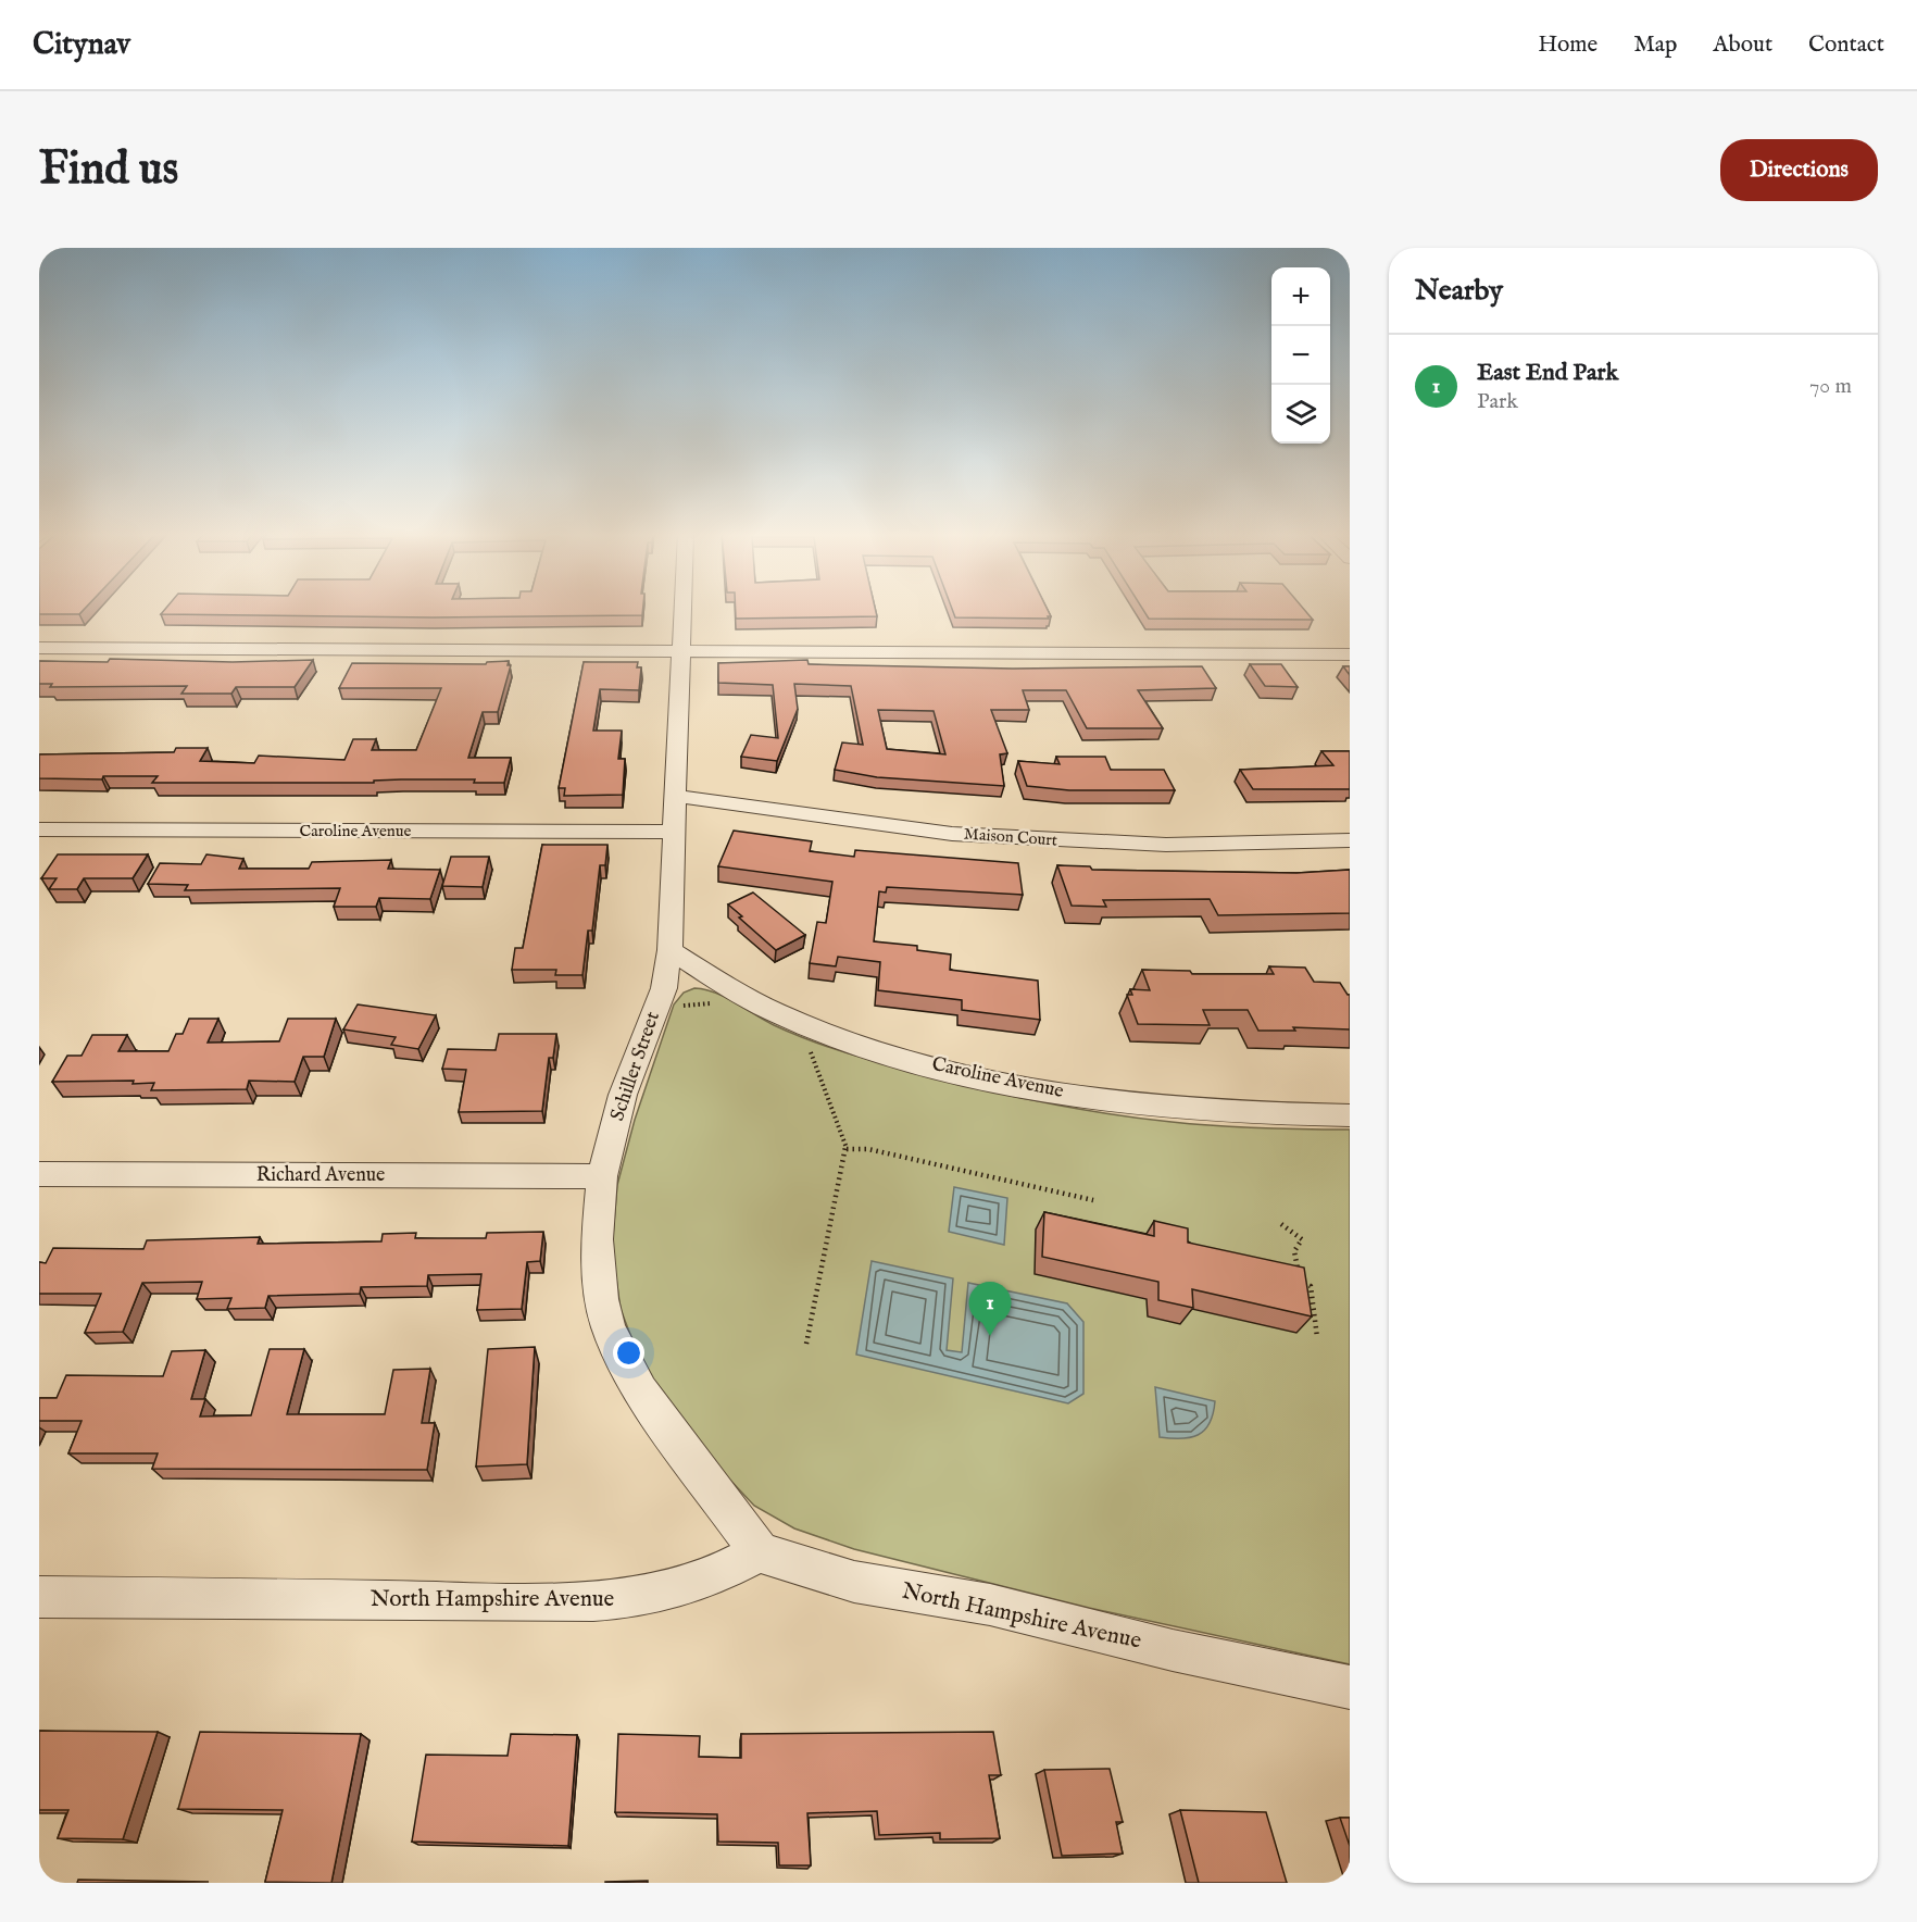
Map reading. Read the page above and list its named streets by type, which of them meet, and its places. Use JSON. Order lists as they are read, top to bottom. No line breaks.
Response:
{"streets":{"street":["Caroline Avenue","Maison Court","Schiller Street","Richard Avenue","North Hampshire Avenue"]},"crossings":[["Caroline Avenue","Schiller Street"],["Maison Court","Schiller Street"],["Schiller Street","Richard Avenue"],["Schiller Street","North Hampshire Avenue"]],"page":{"header":"Citynav","nav":["Home","Map","About","Contact"],"buttons":"Directions","title":"Find us","heading":"Nearby","map_buttons":["+","−"],"list":[{"mark":"1","name":"East End Park","note":"Park","value":"70 m"}],"pins":"1"}}
